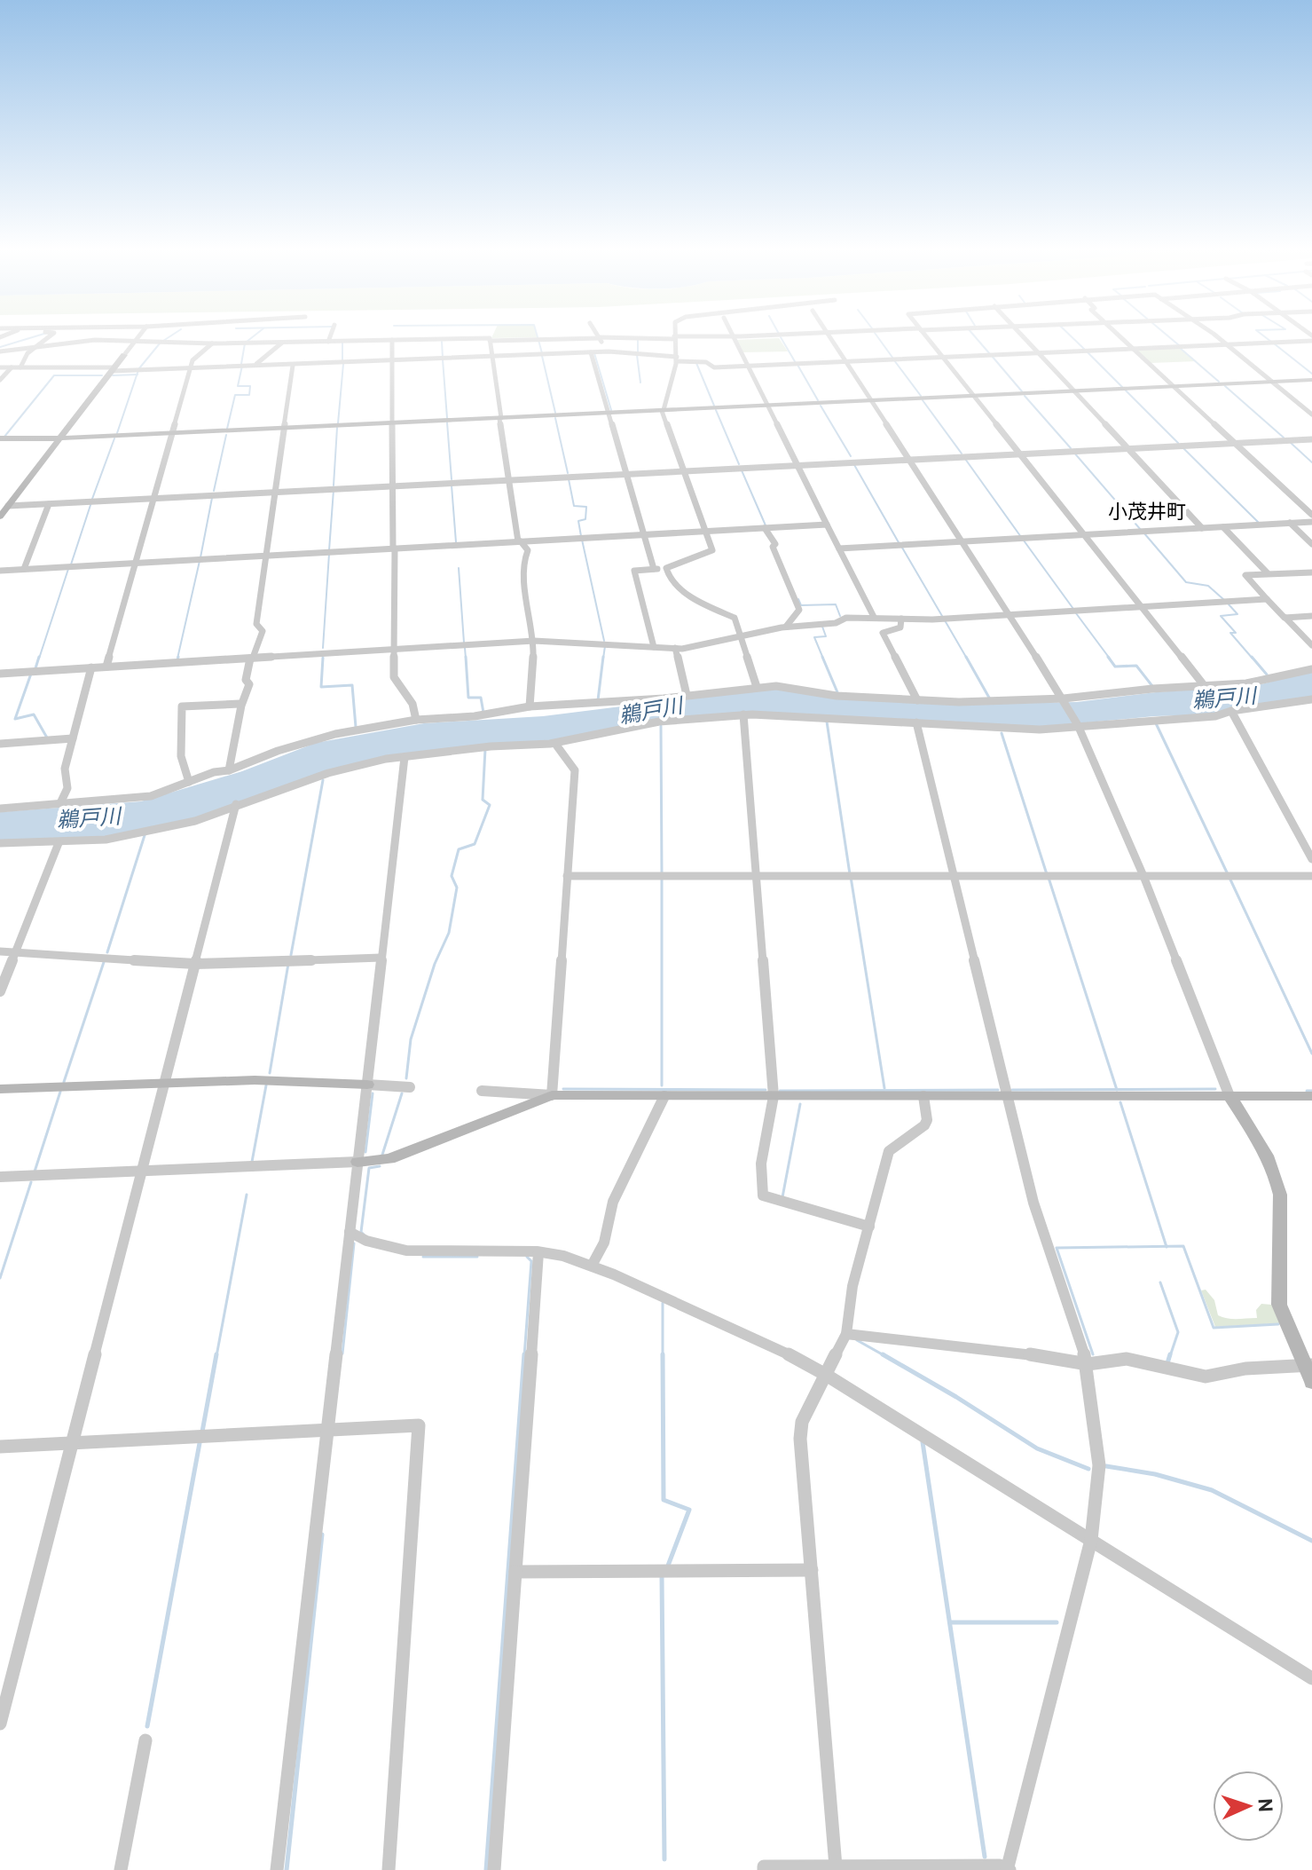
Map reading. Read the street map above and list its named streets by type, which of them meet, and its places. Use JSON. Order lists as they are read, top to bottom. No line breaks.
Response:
{"districts":["小茂井町"],"water":["鵜戸川"],"north":"right"}
